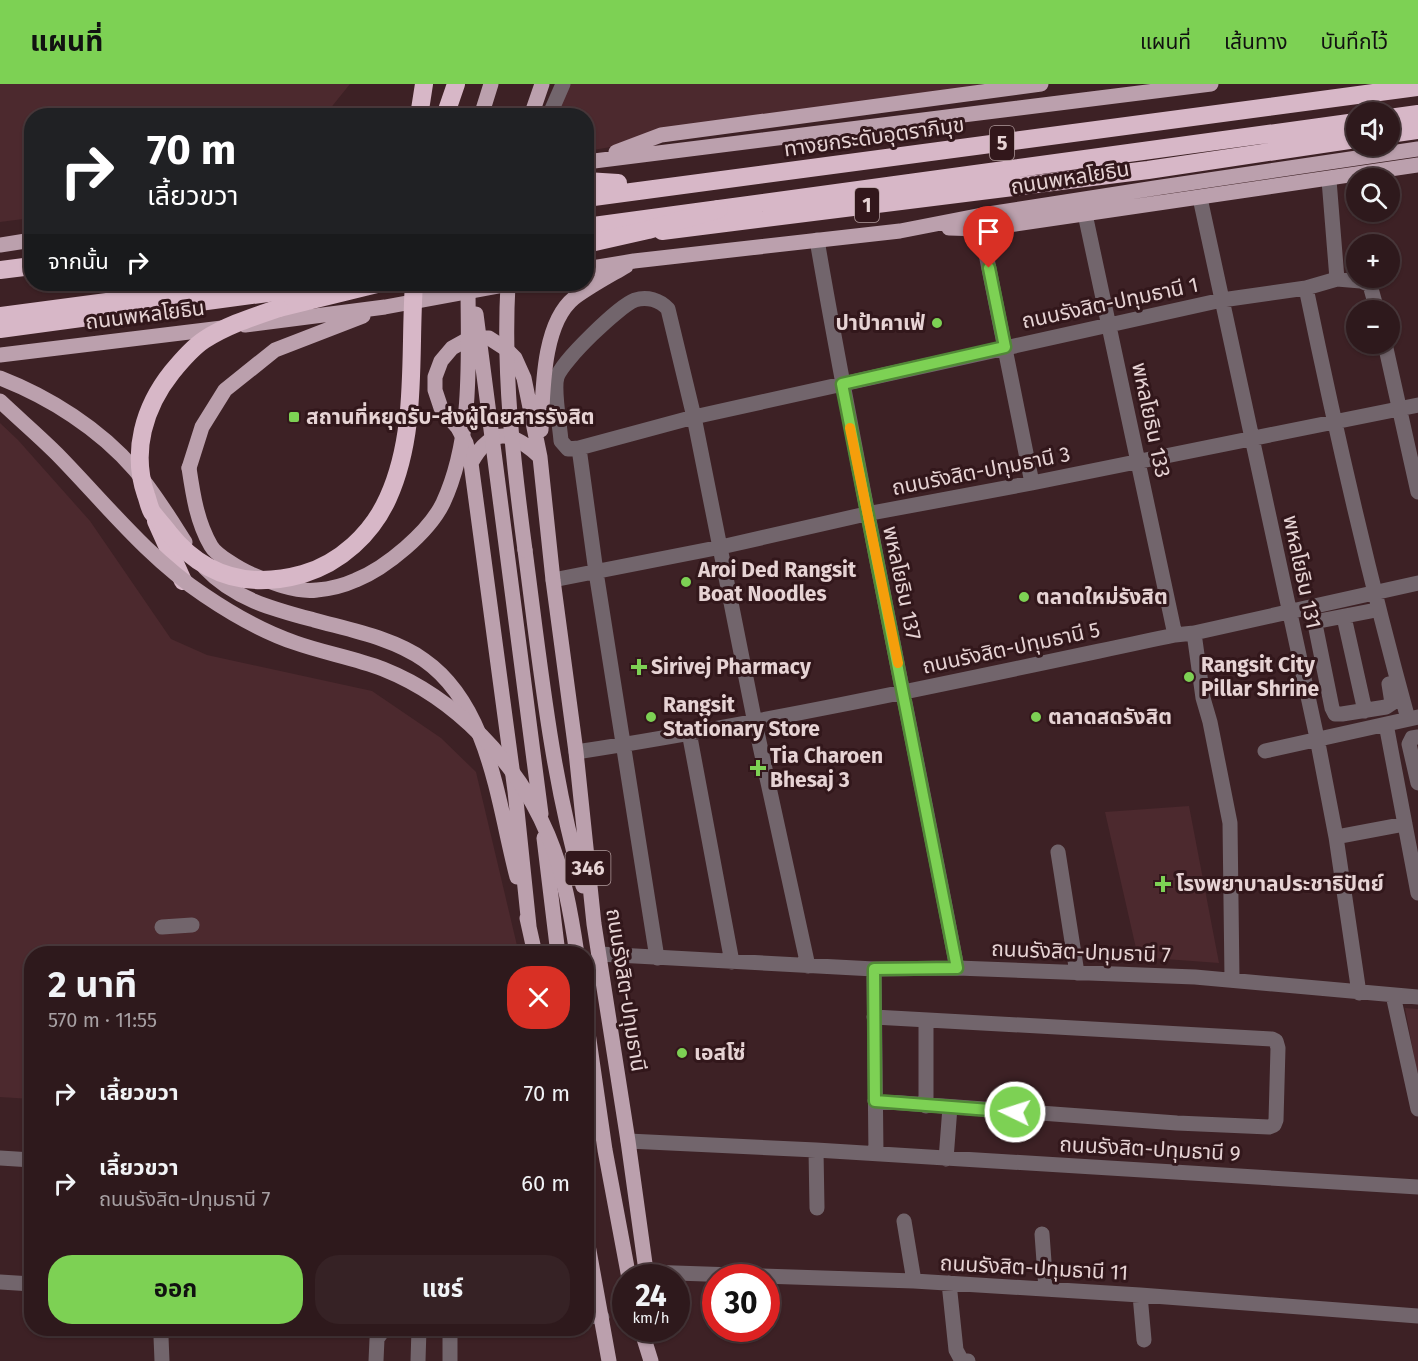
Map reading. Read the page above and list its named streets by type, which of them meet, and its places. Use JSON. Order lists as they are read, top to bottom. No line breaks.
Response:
{"streets":{"highway":["ทางยกระดับอุตราภิมุข","5","ถนนพหลโยธิน","1"],"main road":["346","ถนนรังสิต-ปทุมธานี"],"street":["ถนนรังสิต-ปทุมธานี 1","พหลโยธิน 133","ถนนรังสิต-ปทุมธานี 3","พหลโยธิน 131","พหลโยธิน 137","ถนนรังสิต-ปทุมธานี 5","ถนนรังสิต-ปทุมธานี 7","ถนนรังสิต-ปทุมธานี 9","ถนนรังสิต-ปทุมธานี 11"]},"crossings":[["ถนนพหลโยธิน","พหลโยธิน 137"],["ถนนรังสิต-ปทุมธานี 1","พหลโยธิน 133"],["ถนนรังสิต-ปทุมธานี 1","พหลโยธิน 131"],["ถนนรังสิต-ปทุมธานี 1","พหลโยธิน 137"],["พหลโยธิน 133","ถนนรังสิต-ปทุมธานี 3"],["พหลโยธิน 133","ถนนรังสิต-ปทุมธานี 5"],["ถนนรังสิต-ปทุมธานี 3","พหลโยธิน 131"],["ถนนรังสิต-ปทุมธานี 3","พหลโยธิน 137"],["ถนนรังสิต-ปทุมธานี 3","ถนนรังสิต-ปทุมธานี"],["พหลโยธิน 131","ถนนรังสิต-ปทุมธานี 5"],["พหลโยธิน 131","ถนนรังสิต-ปทุมธานี 7"],["พหลโยธิน 137","ถนนรังสิต-ปทุมธานี 5"],["พหลโยธิน 137","ถนนรังสิต-ปทุมธานี 7"],["ถนนรังสิต-ปทุมธานี 5","ถนนรังสิต-ปทุมธานี"],["346","ถนนรังสิต-ปทุมธานี"],["ถนนรังสิต-ปทุมธานี 7","ถนนรังสิต-ปทุมธานี"],["ถนนรังสิต-ปทุมธานี","ถนนรังสิต-ปทุมธานี 9"]],"places":{"other":["ปาป้าคาเฟ่","Aroi Ded Rangsit Boat Noodles","ตลาดใหม่รังสิต","Rangsit City Pillar Shrine","Rangsit Stationary Store","ตลาดสดรังสิต","เอสโซ่"],"transit":["สถานที่หยุดรับ-ส่งผู้โดยสารรังสิต"],"health":["Sirivej Pharmacy","Tia Charoen Bhesaj 3","โรงพยาบาลประชาธิปัตย์"]},"page":{"header":"แผนที่","nav":["แผนที่","เส้นทาง","บันทึกไว้"],"map_buttons":["+","−"],"turn":["70 m","เลี้ยวขวา"],"then":"จากนั้น","heading":["2 นาที","570 m · 11:55"],"list":[{"name":"เลี้ยวขวา","value":"70 m"},{"name":"เลี้ยวขวา","note":"ถนนรังสิต-ปทุมธานี 7","value":"60 m"}],"buttons":["ออก","แชร์"],"speed":"24 km/h","limit":"30"}}
